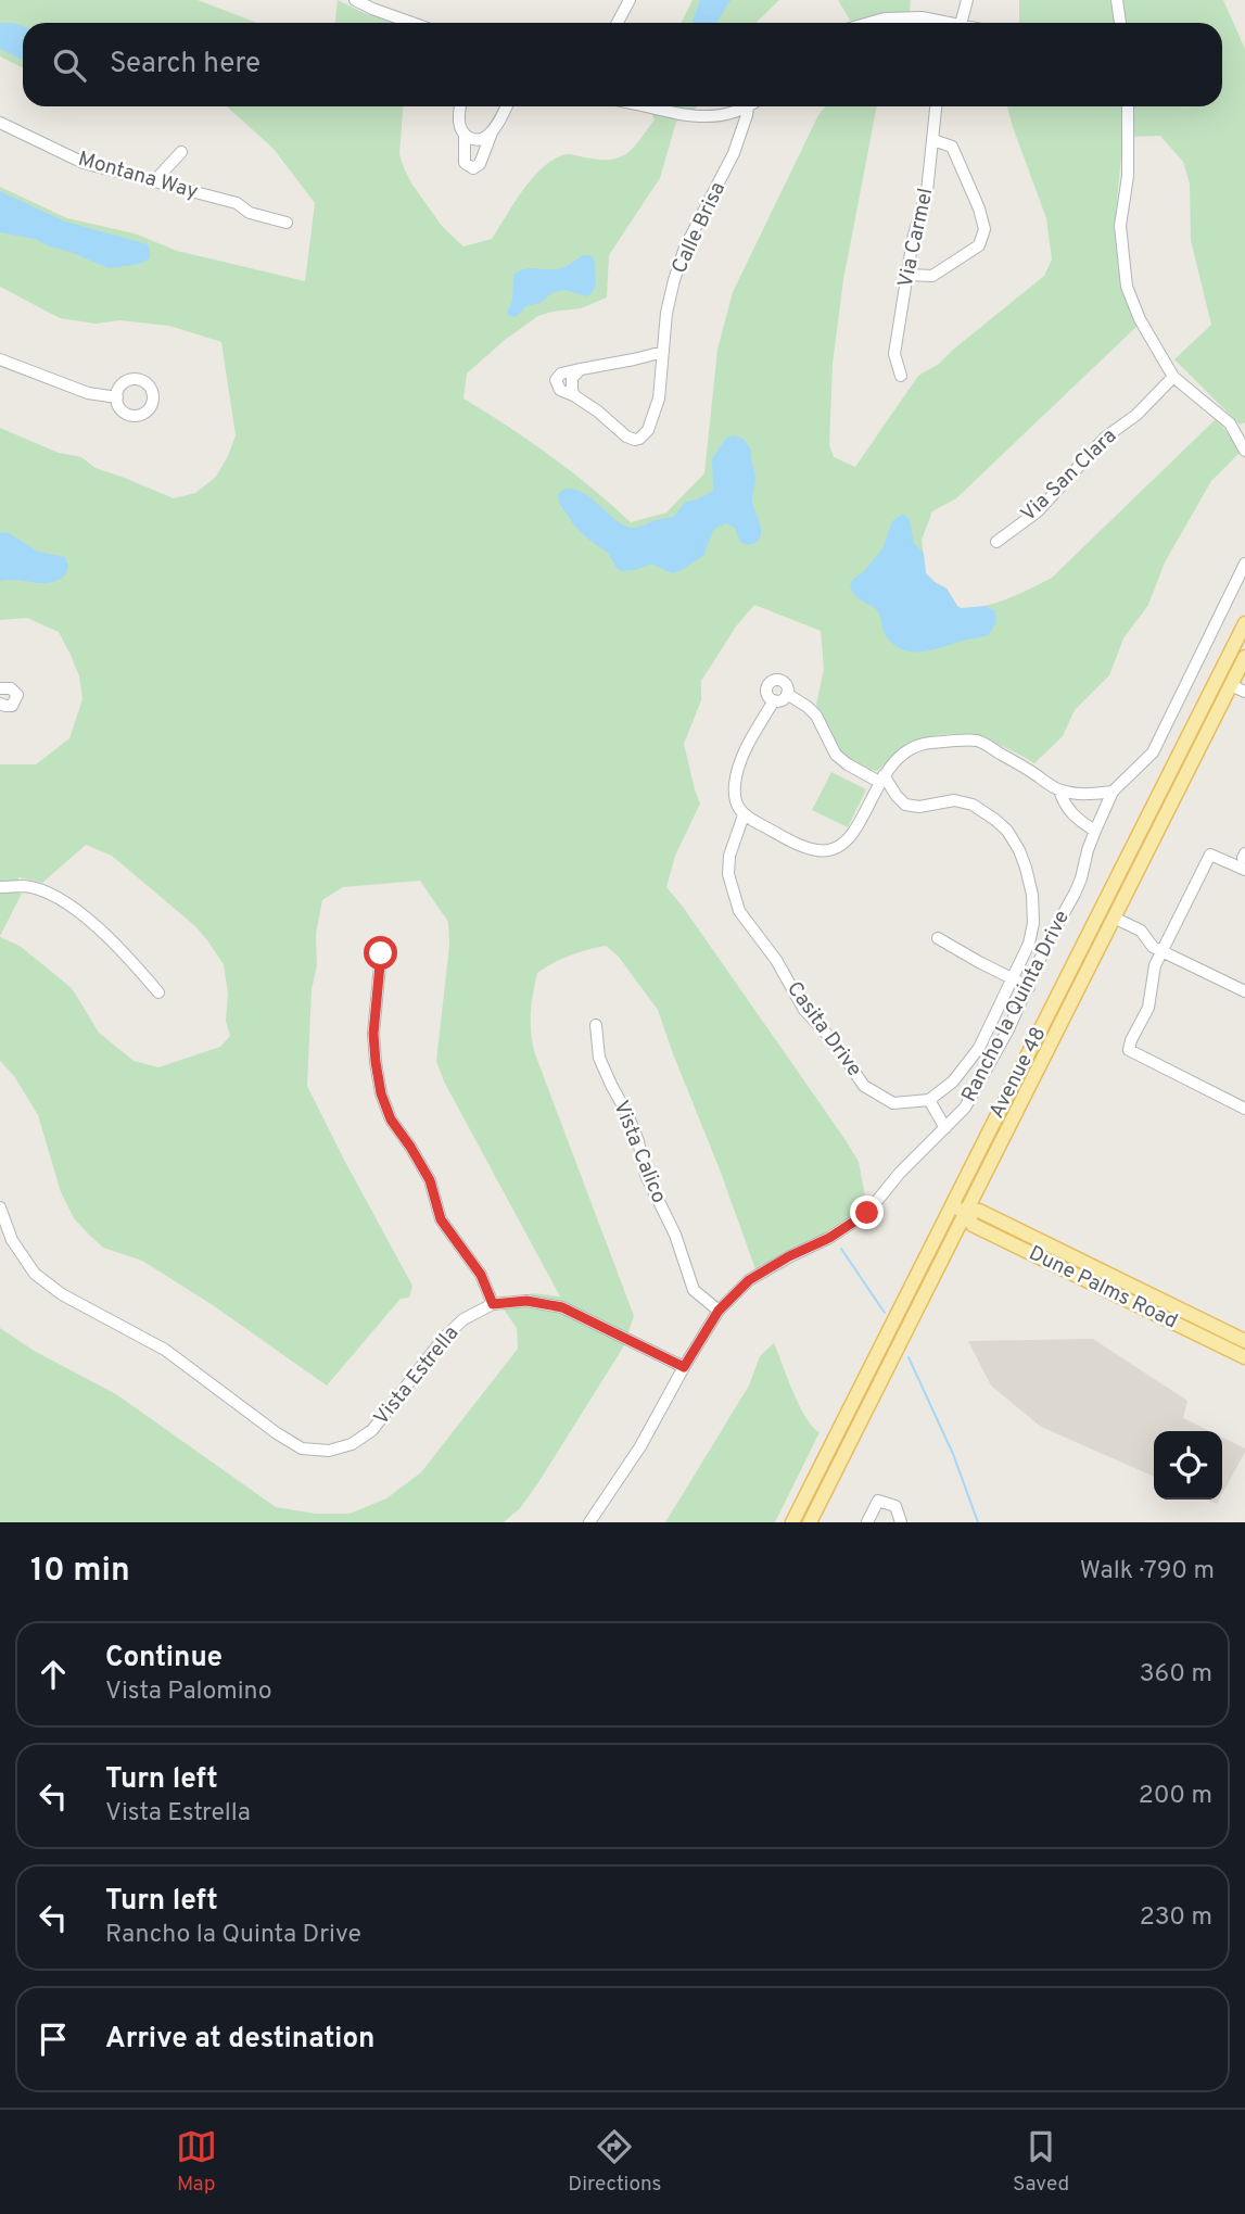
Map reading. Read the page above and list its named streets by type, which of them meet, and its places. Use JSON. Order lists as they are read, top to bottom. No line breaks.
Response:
{"streets":{"main road":["Avenue 48","Dune Palms Road"],"street":["Montana Way","Calle Brisa","Via Carmel","Via San Clara","Rancho la Quinta Drive","Casita Drive","Vista Calico","Vista Estrella"]},"crossings":[["Rancho la Quinta Drive","Vista Calico"],["Rancho la Quinta Drive","Vista Estrella"],["Avenue 48","Dune Palms Road"]],"page":{"search":"Search here","heading":["10 min","Walk · 790 m"],"list":[["Continue","Vista Palomino","360 m"],["Turn left","Vista Estrella","200 m"],["Turn left","Rancho la Quinta Drive","230 m"],"Arrive at destination"],"nav":["Map","Directions","Saved"]}}
